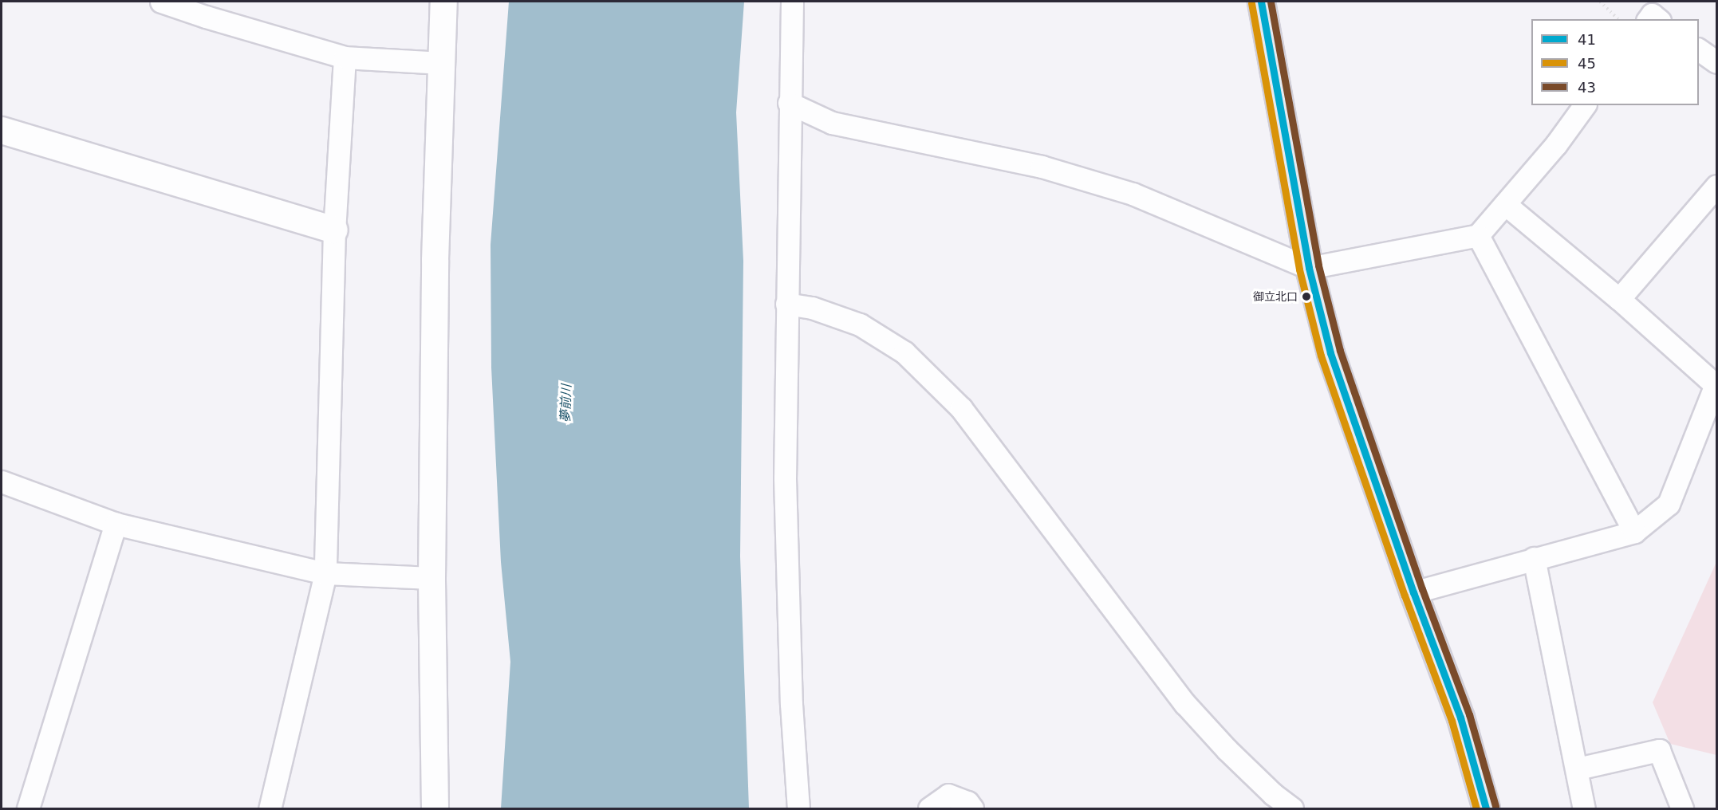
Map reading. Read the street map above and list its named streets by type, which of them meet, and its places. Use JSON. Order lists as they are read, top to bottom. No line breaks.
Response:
{"water":["夢前川"],"places":["御立北口"],"lines":["transit line 41","transit line 43","transit line 45"],"legend":["41","45","43"]}
